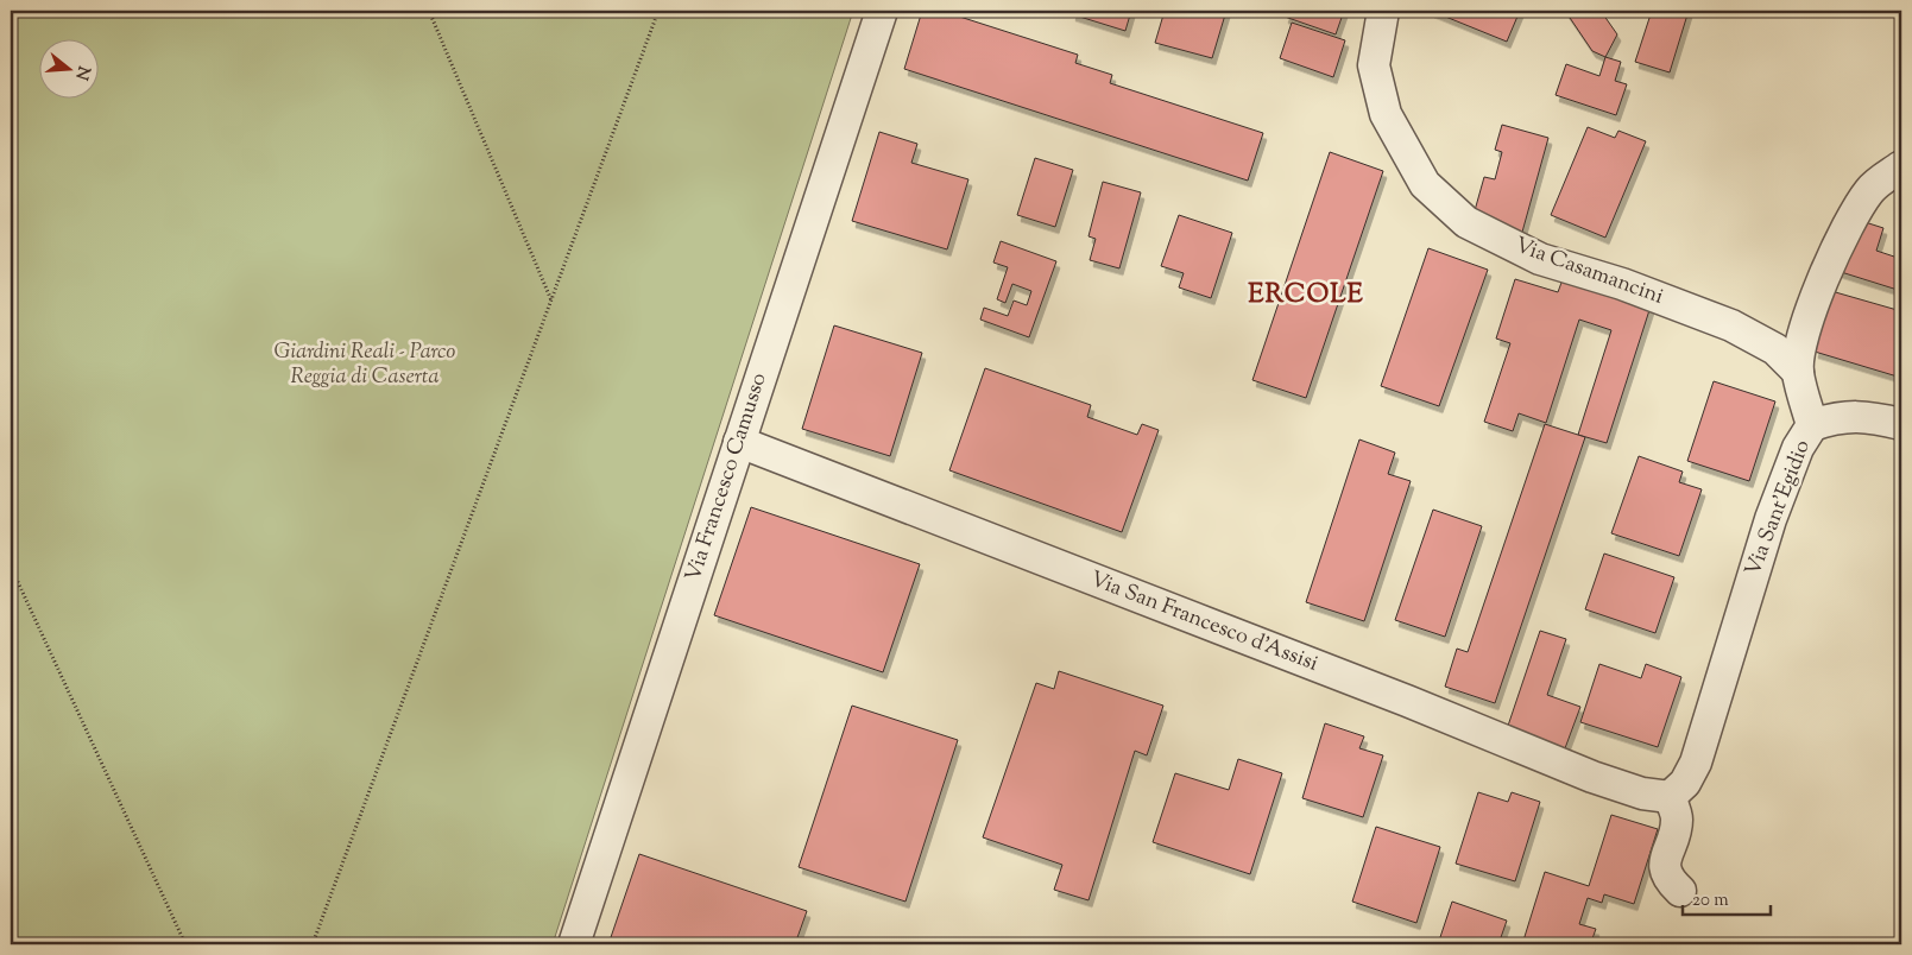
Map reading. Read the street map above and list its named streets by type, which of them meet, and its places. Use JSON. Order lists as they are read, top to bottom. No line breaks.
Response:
{"streets":{"street":["Via Casamancini","Via Francesco Camusso","Via Sant'Egidio","Via San Francesco d'Assisi"]},"crossings":[["Via Casamancini","Via Sant'Egidio"],["Via Francesco Camusso","Via San Francesco d'Assisi"],["Via Sant'Egidio","Via San Francesco d'Assisi"]],"districts":["ERCOLE"],"parks":["Giardini Reali - Parco Reggia di Caserta"],"scale_bar":"20 m","north":"right"}
